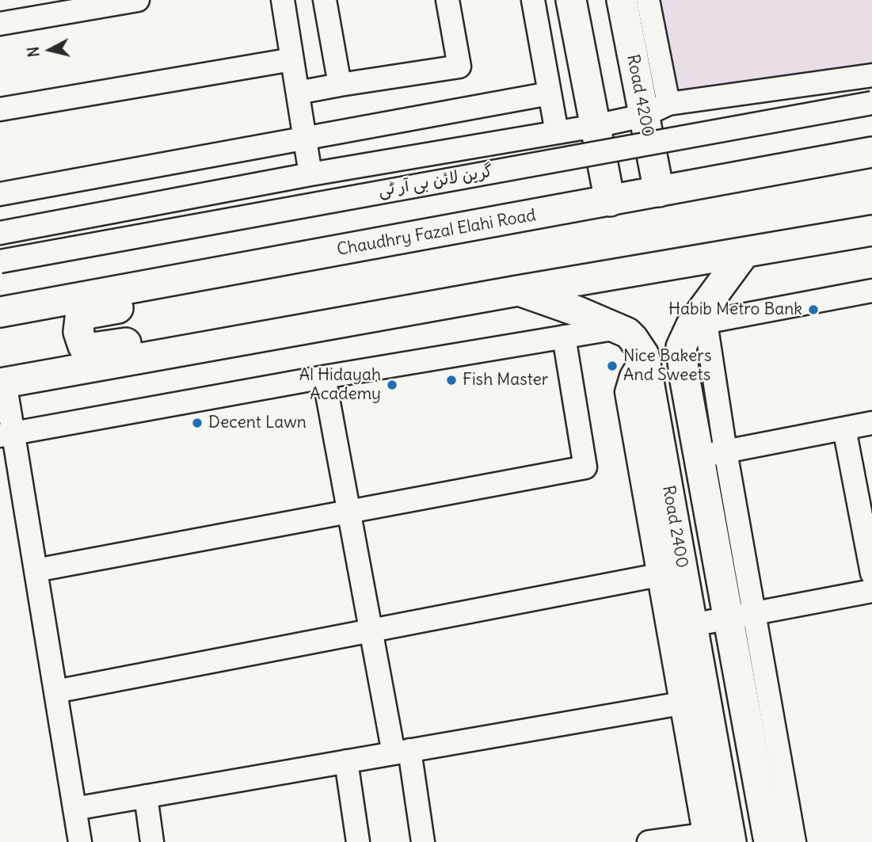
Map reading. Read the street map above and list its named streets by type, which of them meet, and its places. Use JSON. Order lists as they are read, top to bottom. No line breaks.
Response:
{"streets":{"main road":["Road 4200","Chaudhry Fazal Elahi Road","Road 2400"],"street":["گرین لائن بی آر ٹی"]},"crossings":[["Road 4200","Chaudhry Fazal Elahi Road"]],"places":["Habib Metro Bank","Nice Bakers And Sweets","Fish Master","Al Hidayah Academy","Decent Lawn"],"north":"left"}
